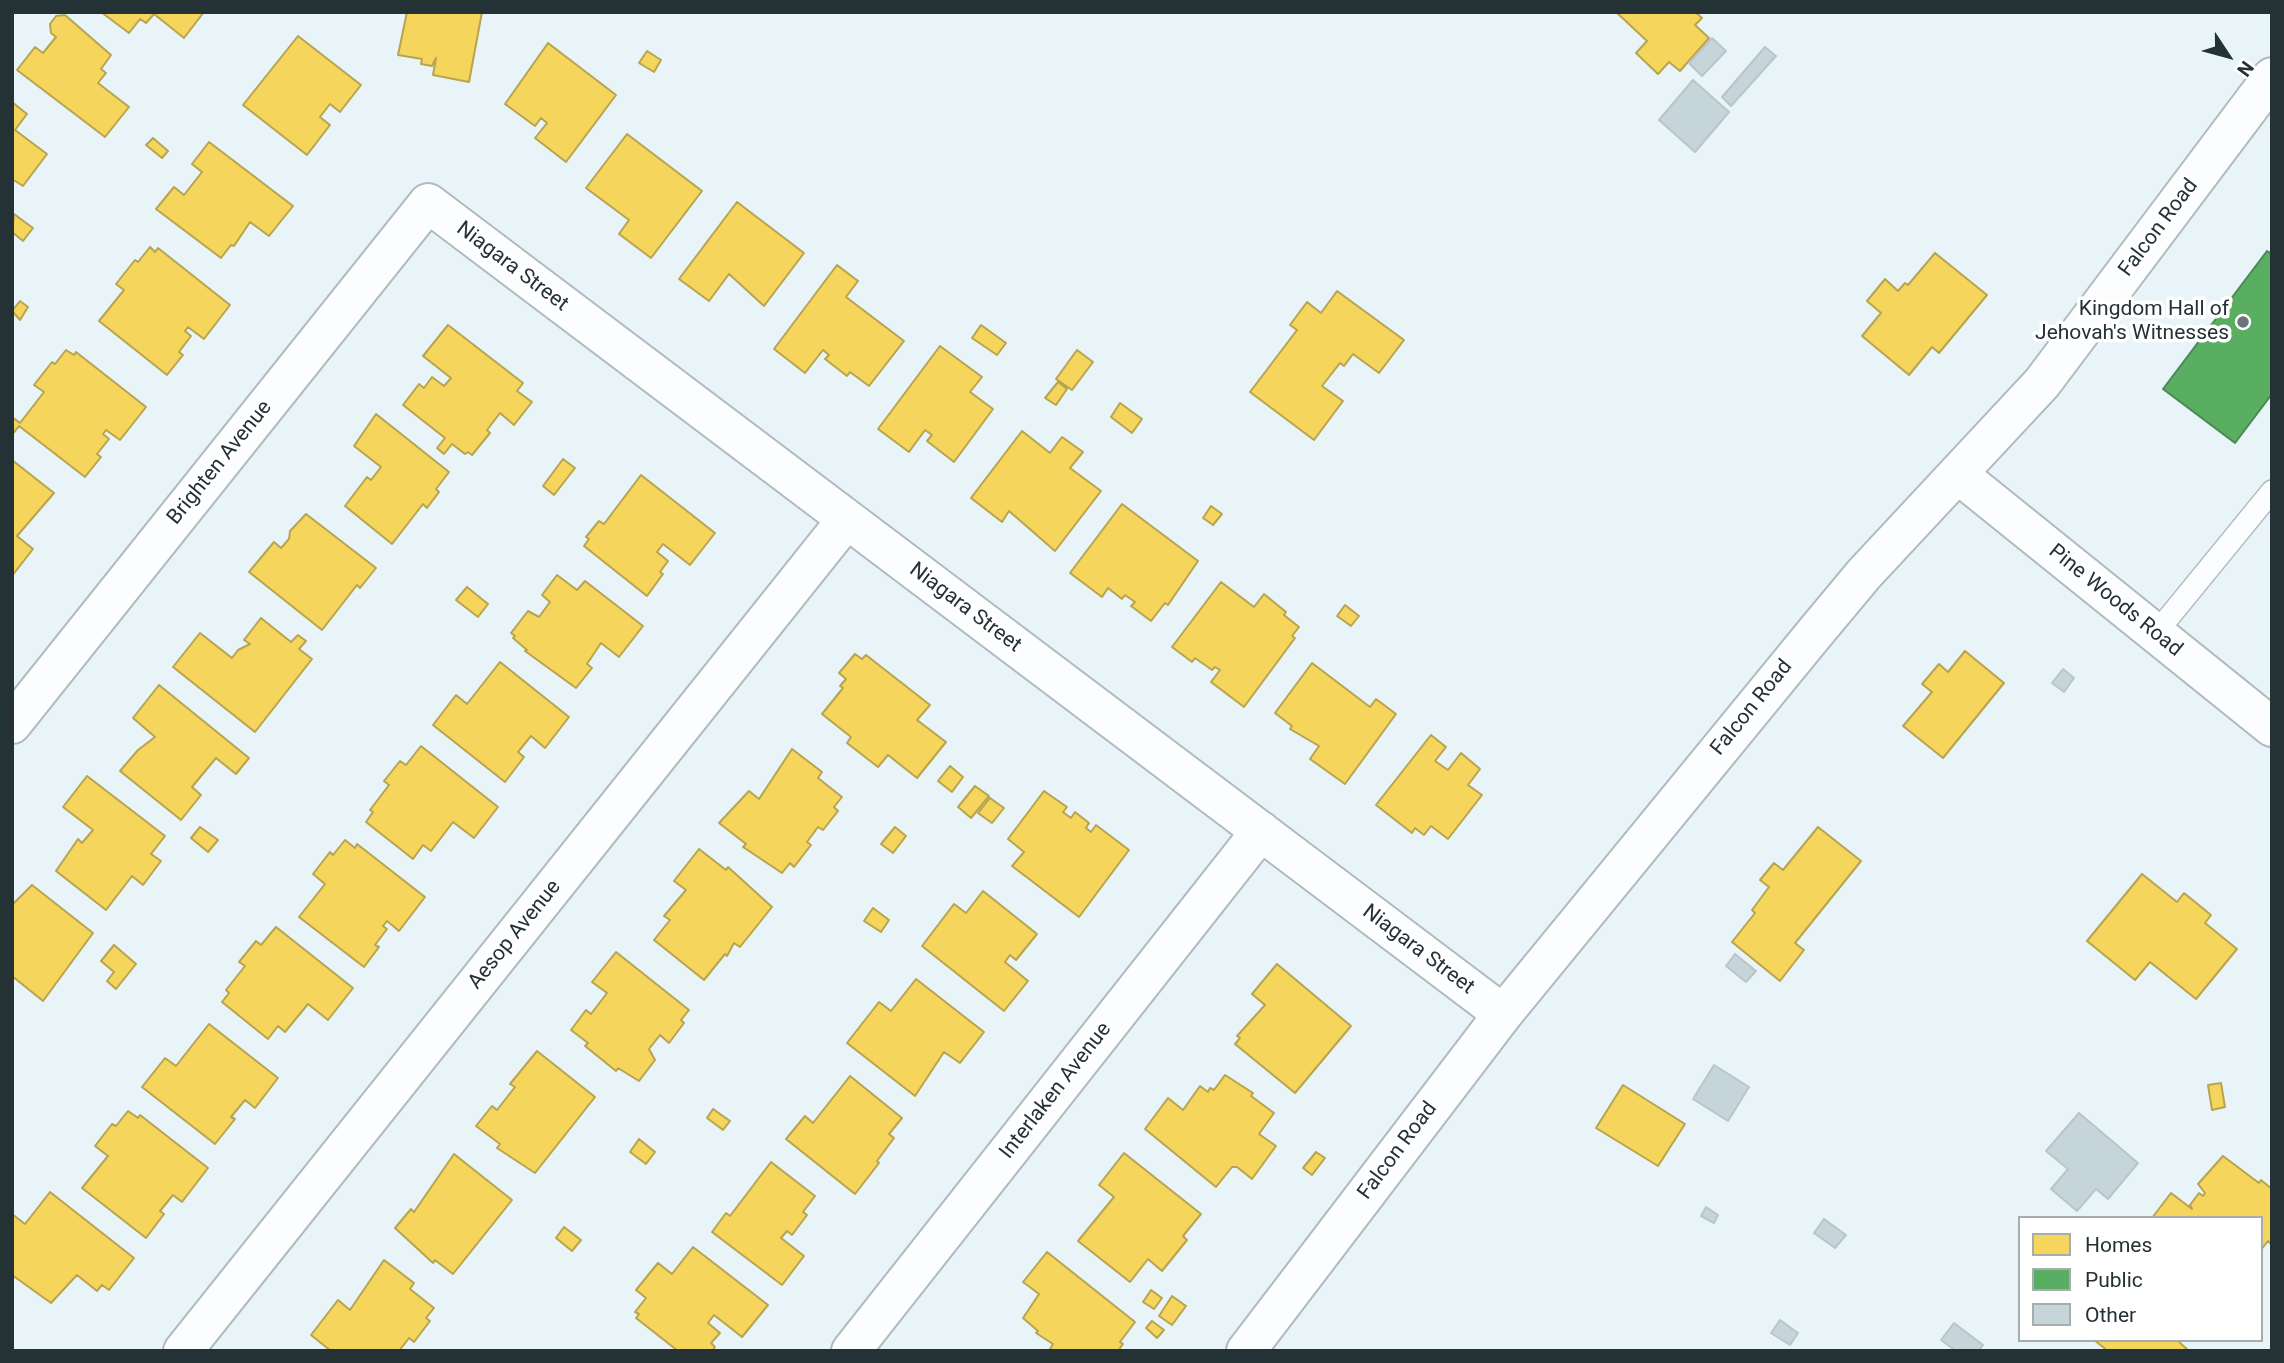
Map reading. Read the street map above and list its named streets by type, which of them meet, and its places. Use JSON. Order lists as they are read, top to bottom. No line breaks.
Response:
{"streets":{"street":["Falcon Road","Niagara Street","Brighten Avenue","Pine Woods Road","Aesop Avenue","Interlaken Avenue"]},"crossings":[["Falcon Road","Niagara Street"],["Falcon Road","Pine Woods Road"],["Niagara Street","Brighten Avenue"],["Niagara Street","Aesop Avenue"],["Niagara Street","Interlaken Avenue"]],"places":["Kingdom Hall of Jehovah's Witnesses"],"legend":["Homes","Public","Other"],"north":"bottom right"}
